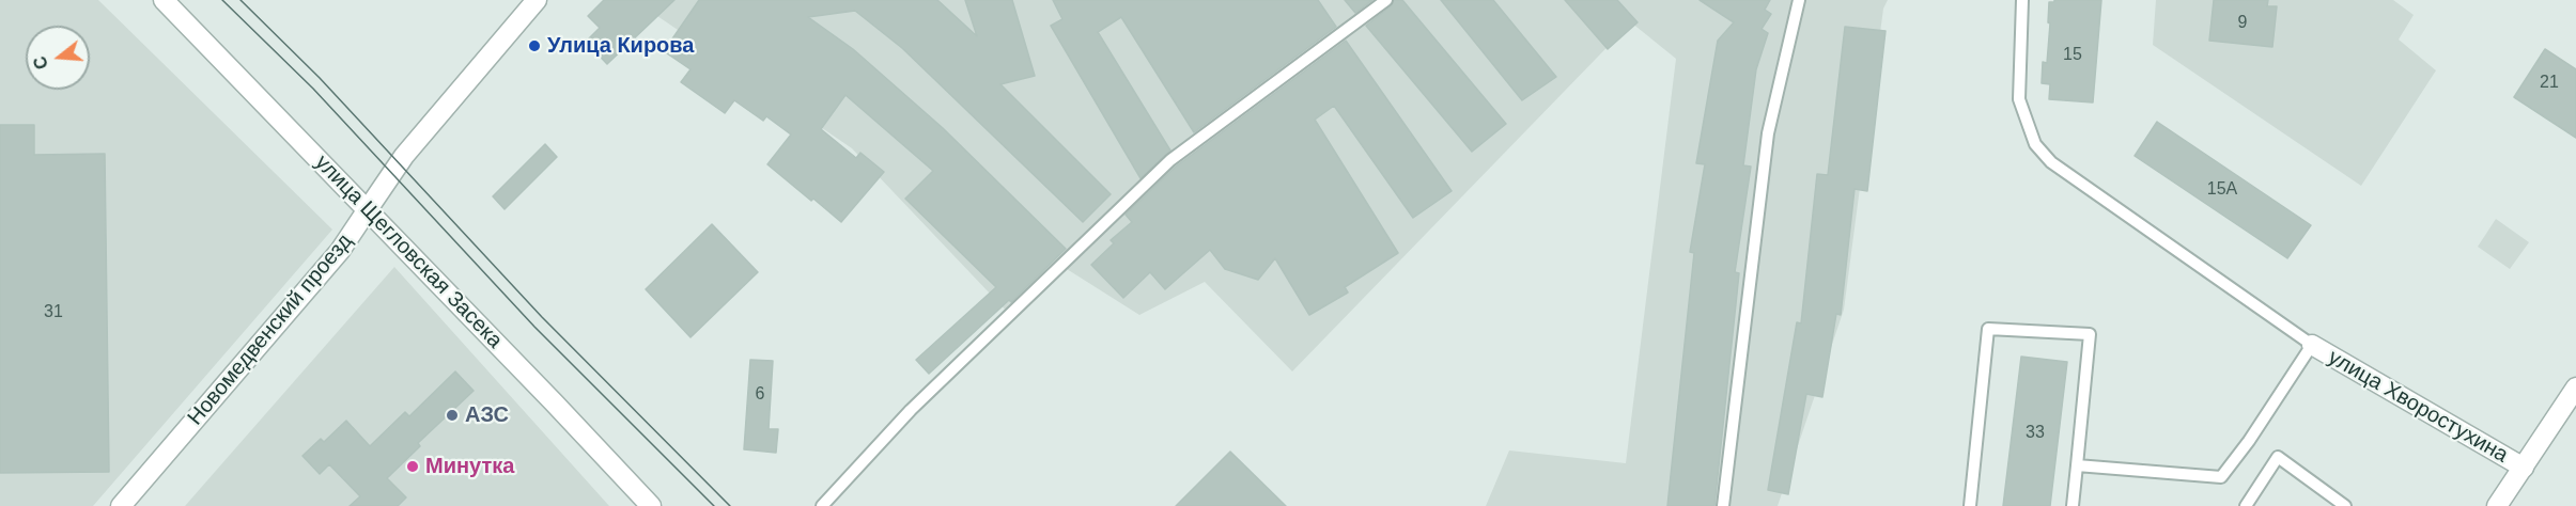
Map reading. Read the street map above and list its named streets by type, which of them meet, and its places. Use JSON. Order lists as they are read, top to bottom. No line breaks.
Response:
{"streets":{"street":["улица Щегловская Засека","Новомедвенский проезд","улица Хворостухина"]},"crossings":[["улица Щегловская Засека","Новомедвенский проезд"]],"places":["Улица Кирова","АЗС","Минутка"],"house_numbers":["9","15","21","15А","31","6","33"],"north":"left"}
